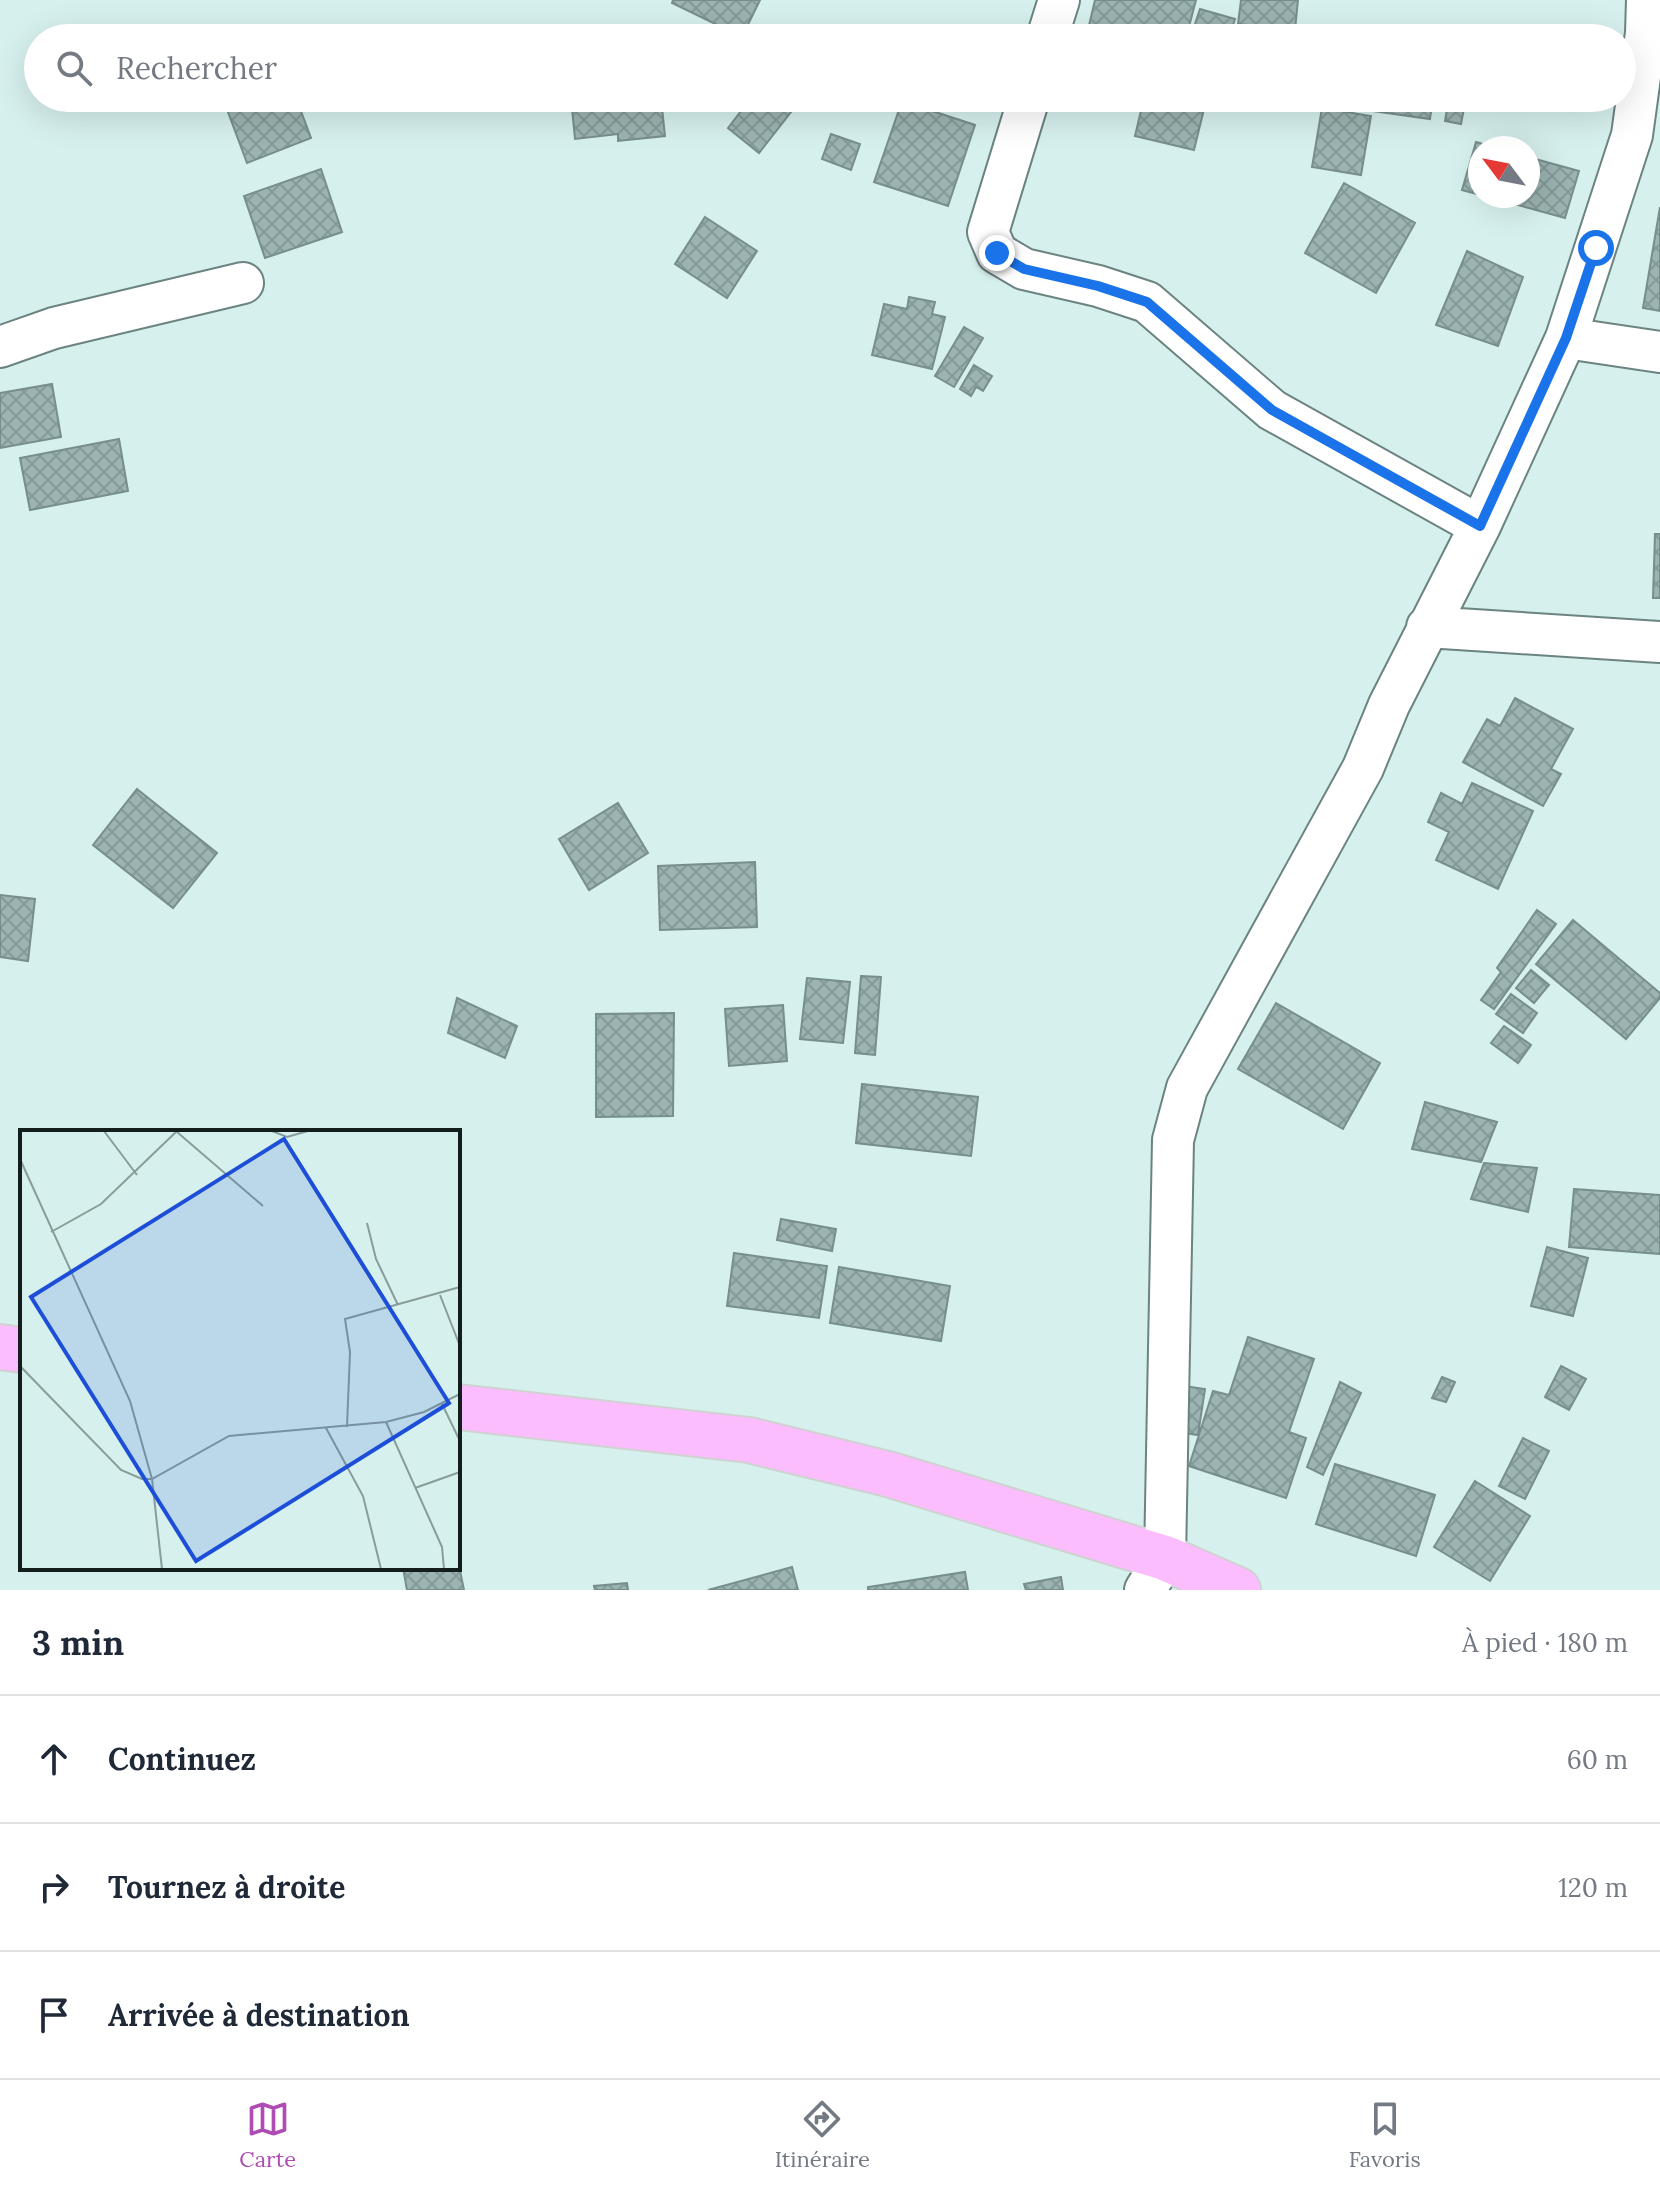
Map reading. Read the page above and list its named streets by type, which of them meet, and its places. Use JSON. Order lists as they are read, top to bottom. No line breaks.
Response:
{"north":"top left","page":{"search":"Rechercher","heading":["3 min","À pied · 180 m"],"list":[["Continuez","60 m"],["Tournez à droite","120 m"],"Arrivée à destination"],"nav":["Carte","Itinéraire","Favoris"]}}
